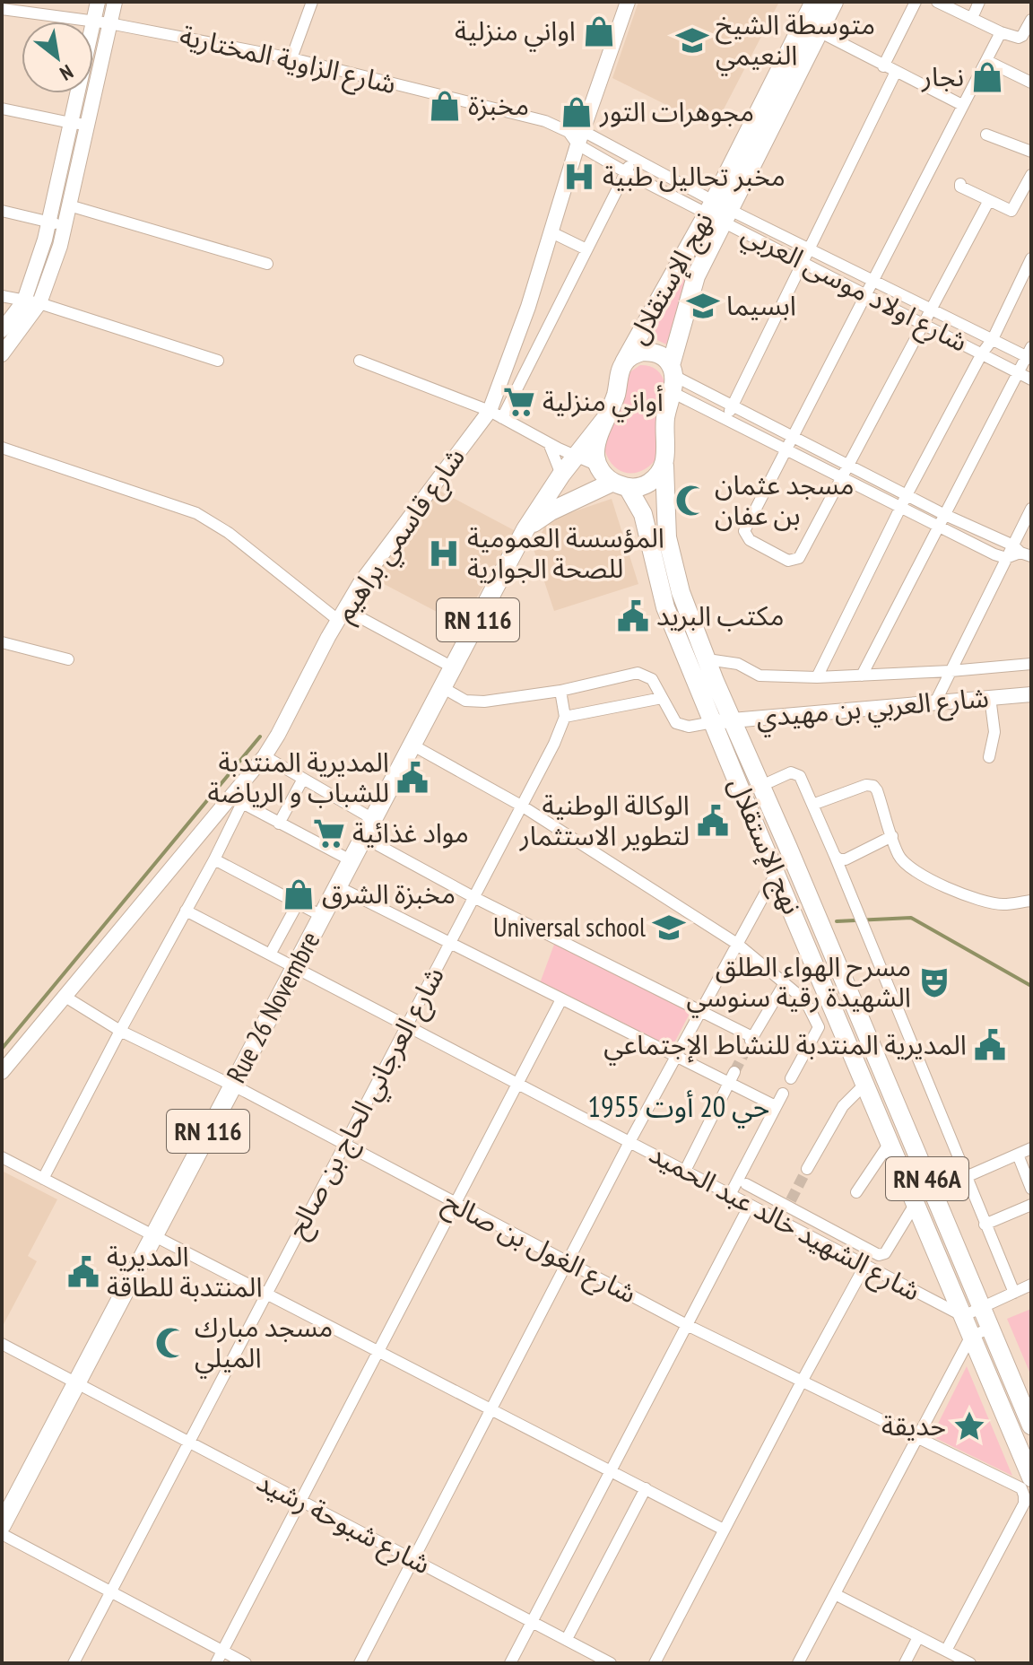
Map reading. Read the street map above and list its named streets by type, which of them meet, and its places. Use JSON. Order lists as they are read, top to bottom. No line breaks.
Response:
{"streets":{"main road":["نهج الإستقلال","RN 116","Rue 26 Novembre","RN 46A"],"street":["شارع الزاوية المختارية","شارع اولاد موسى العربي","شارع قاسمي براهيم","شارع العربي بن مهيدي","شارع العرجاني الحاج بن صالح","شارع الشهيد خالد عبد الحميد","شارع الغول بن صالح","شارع شبوحة رشيد"]},"crossings":[["شارع الزاوية المختارية","شارع اولاد موسى العربي"],["شارع الزاوية المختارية","شارع قاسمي براهيم"],["نهج الإستقلال","شارع اولاد موسى العربي"],["نهج الإستقلال","شارع العربي بن مهيدي"],["نهج الإستقلال","Rue 26 Novembre"],["نهج الإستقلال","شارع الشهيد خالد عبد الحميد"],["نهج الإستقلال","شارع الغول بن صالح"],["شارع اولاد موسى العربي","شارع قاسمي براهيم"],["شارع قاسمي براهيم","شارع الغول بن صالح"],["Rue 26 Novembre","شارع الشهيد خالد عبد الحميد"],["Rue 26 Novembre","شارع الغول بن صالح"],["Rue 26 Novembre","شارع شبوحة رشيد"],["شارع العرجاني الحاج بن صالح","شارع الشهيد خالد عبد الحميد"],["شارع العرجاني الحاج بن صالح","شارع الغول بن صالح"],["شارع العرجاني الحاج بن صالح","شارع شبوحة رشيد"]],"districts":["حي 20 أوت 1955"],"places":{"shop":["اواني منزلية","نجار","مخبزة","مجوهرات التور","مخبزة الشرق"],"school or university":["متوسطة الشيخ النعيمي","ابسيما","Universal school"],"hospital":["مخبر تحاليل طبية","المؤسسة العمومية للصحة الجوارية"],"supermarket":["أواني منزلية","مواد غذائية"],"mosque":["مسجد عثمان بن عفان","مسجد مبارك الميلي"],"public building":["مكتب البريد","المديرية المنتدبة للشباب و الرياضة","الوكالة الوطنية لتطوير الاستثمار","المديرية المنتدبة للنشاط الإجتماعي","المديرية المنتدبة للطاقة"],"theatre":["مسرح الهواء الطلق الشهيدة رقية سنوسي"],"place":["حديقة"]},"north":"bottom right"}
